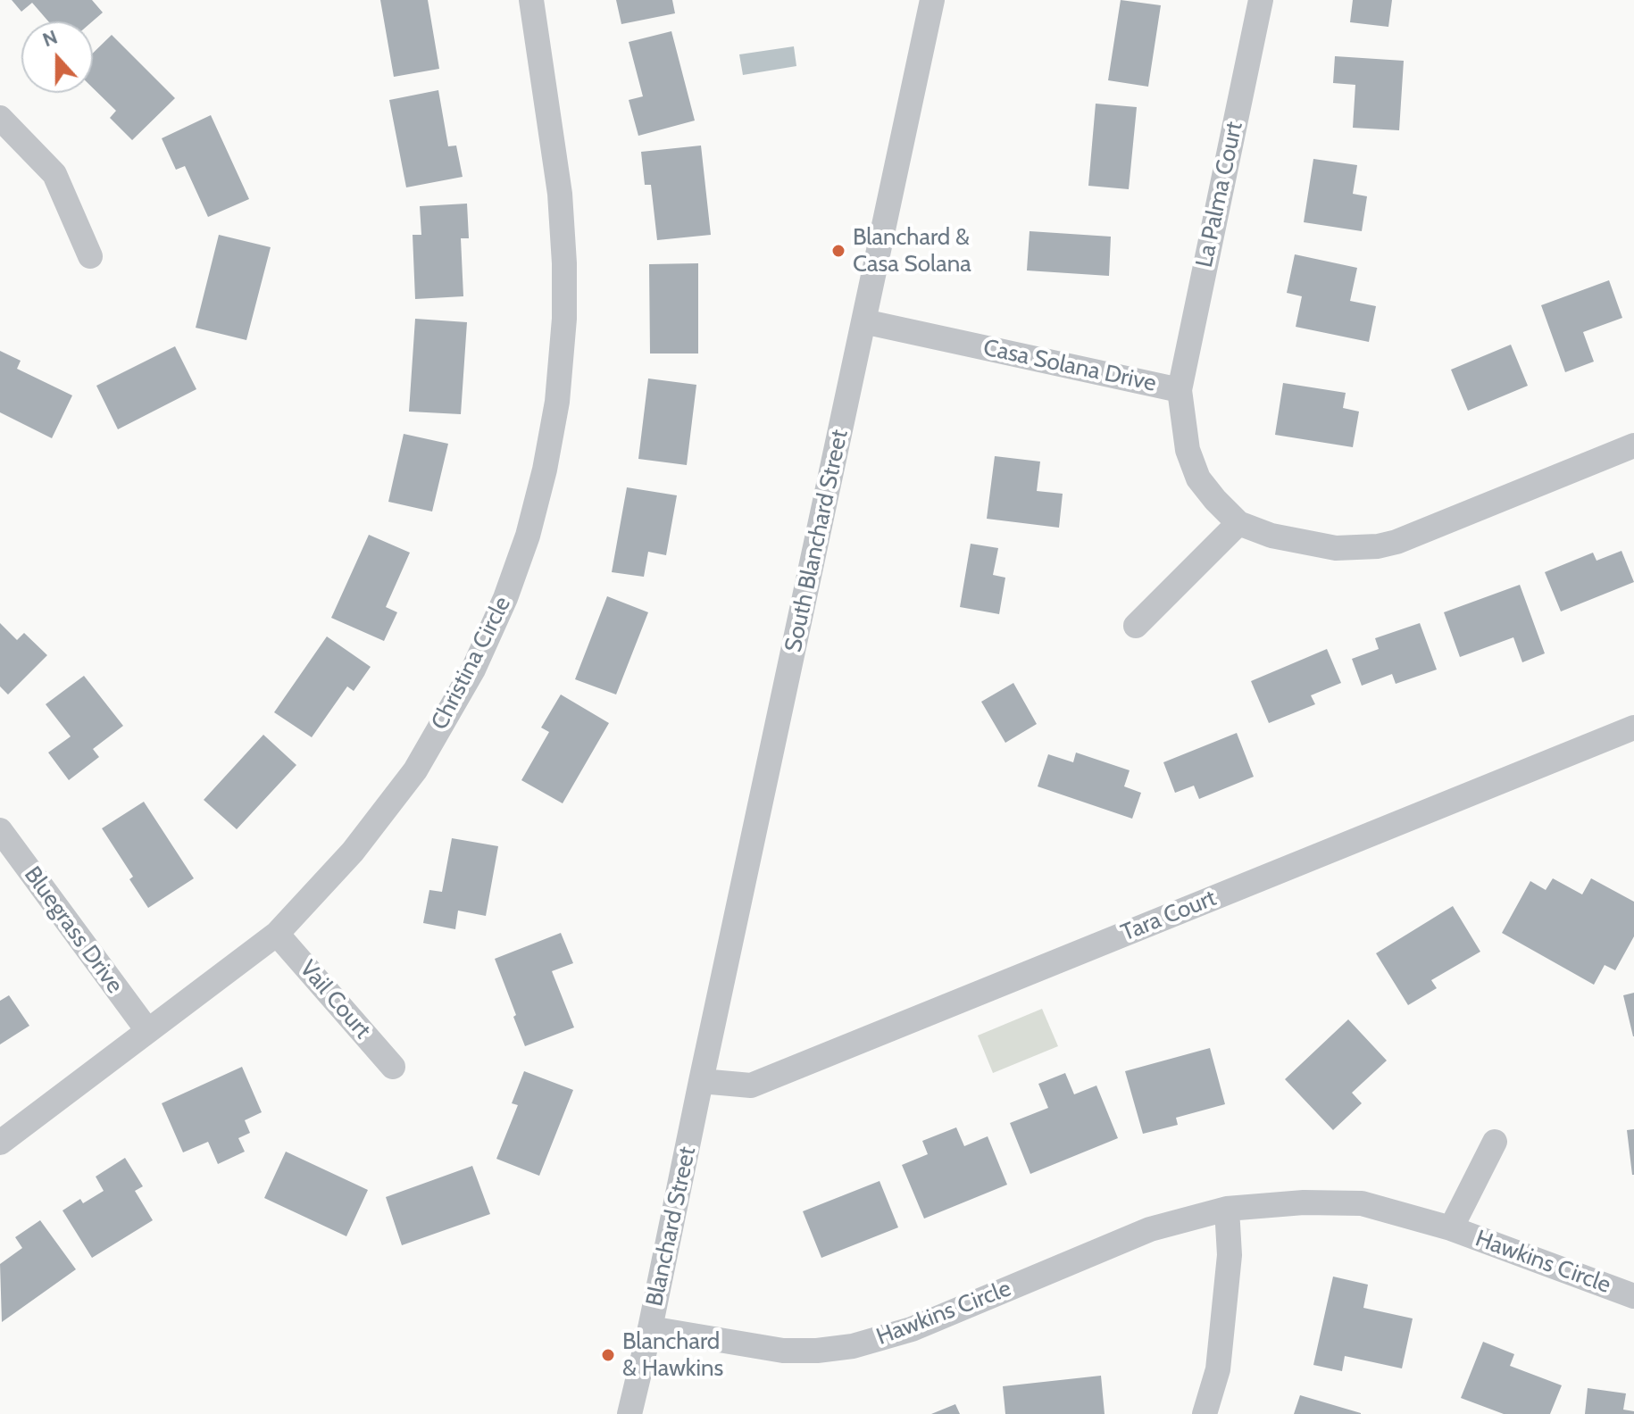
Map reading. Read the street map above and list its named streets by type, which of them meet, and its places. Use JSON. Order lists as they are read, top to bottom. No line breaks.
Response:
{"streets":{"street":["La Palma Court","Casa Solana Drive","South Blanchard Street","Christina Circle","Tara Court","Bluegrass Drive","Vail Court","Blanchard Street","Hawkins Circle"]},"crossings":[["La Palma Court","Casa Solana Drive"],["Casa Solana Drive","South Blanchard Street"],["South Blanchard Street","Tara Court"],["South Blanchard Street","Blanchard Street"],["Christina Circle","Bluegrass Drive"],["Christina Circle","Vail Court"],["Tara Court","Blanchard Street"],["Blanchard Street","Hawkins Circle"]],"places":["Blanchard & Casa Solana","Blanchard & Hawkins"],"north":"top"}
